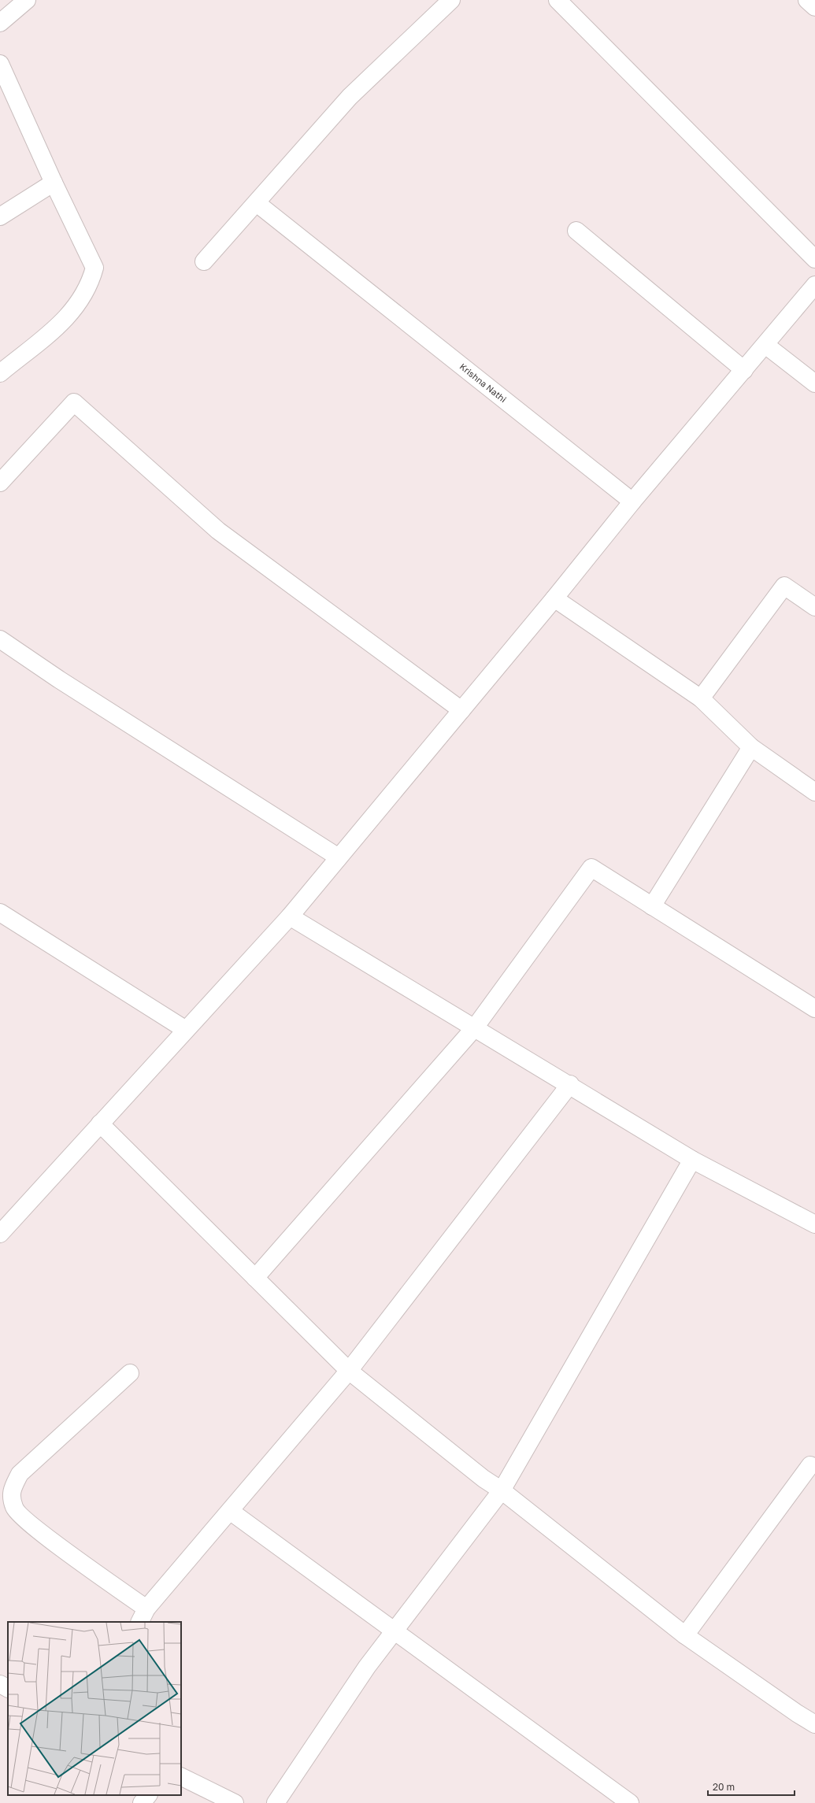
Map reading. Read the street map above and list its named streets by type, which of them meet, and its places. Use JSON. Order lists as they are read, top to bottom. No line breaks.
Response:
{"streets":{"street":["Krishna Nathi"]},"scale_bar":"20 m"}
